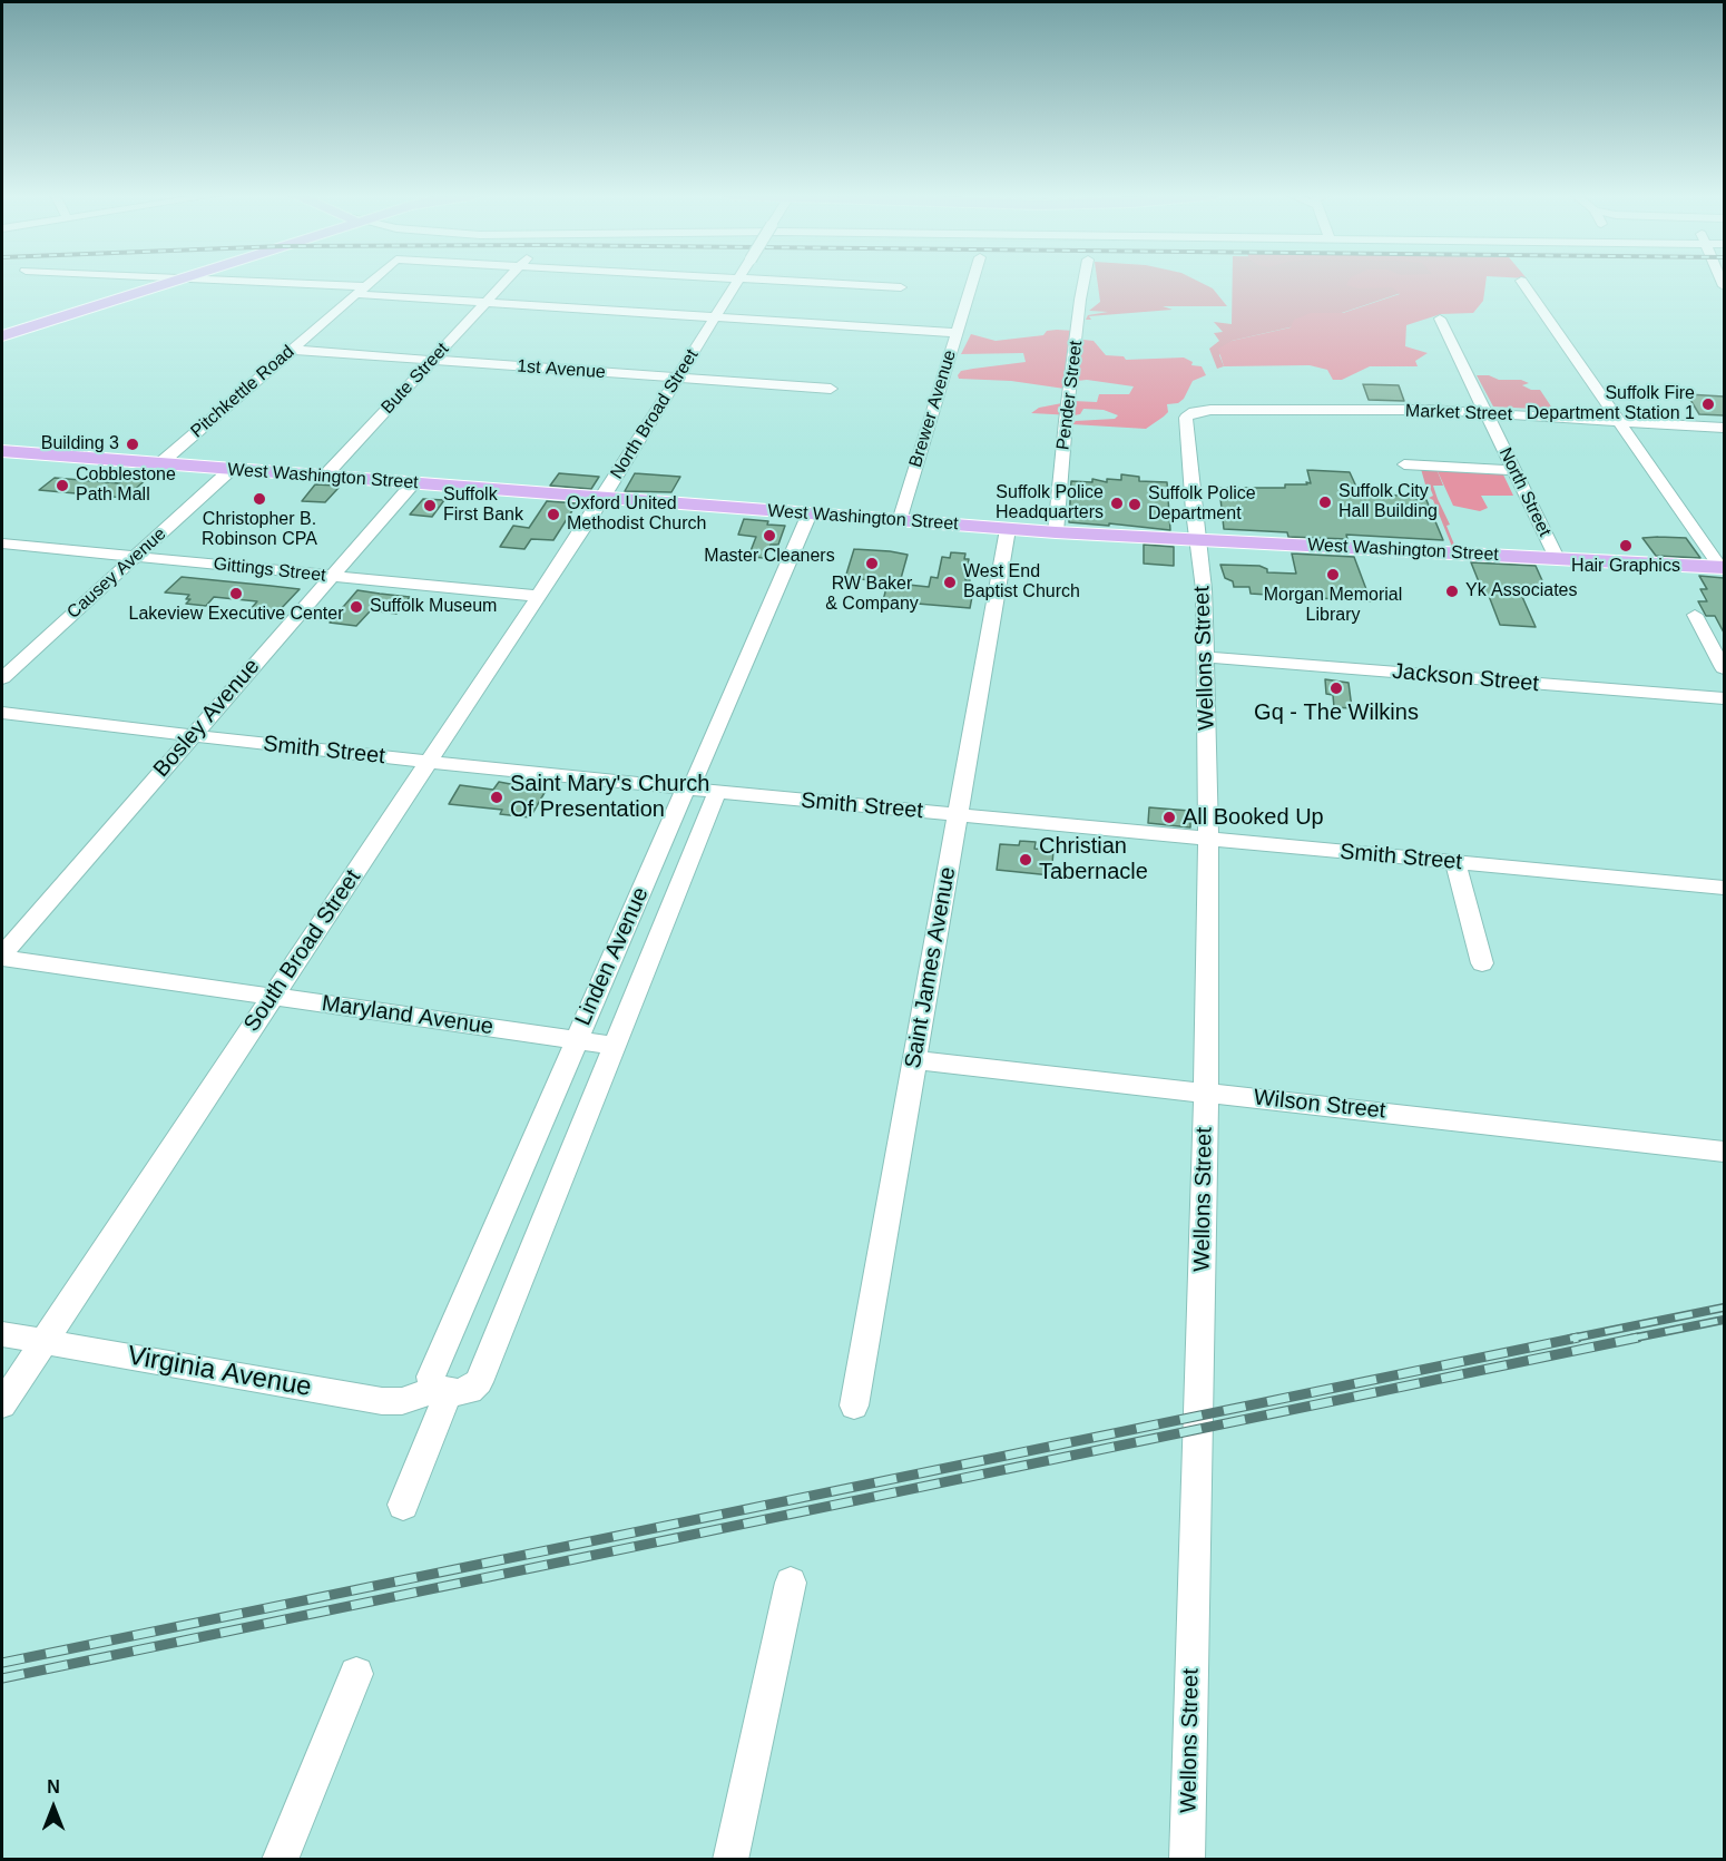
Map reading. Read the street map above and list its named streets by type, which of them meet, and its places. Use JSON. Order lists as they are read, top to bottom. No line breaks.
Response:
{"streets":{"main road":["West Washington Street"],"street":["1st Avenue","Bute Street","Pitchkettle Road","Pender Street","Brewer Avenue","Market Street","North Broad Street","North Street","Gittings Street","Causey Avenue","Wellons Street","Jackson Street","Bosley Avenue","Smith Street","South Broad Street","Linden Avenue","Saint James Avenue","Maryland Avenue","Wilson Street","Virginia Avenue"]},"crossings":[["1st Avenue","Bute Street"],["1st Avenue","Pitchkettle Road"],["1st Avenue","North Broad Street"],["Bute Street","West Washington Street"],["Pitchkettle Road","West Washington Street"],["Pender Street","West Washington Street"],["Brewer Avenue","West Washington Street"],["Market Street","North Street"],["Market Street","Wellons Street"],["North Broad Street","West Washington Street"],["North Broad Street","South Broad Street"],["West Washington Street","North Street"],["West Washington Street","Causey Avenue"],["West Washington Street","Wellons Street"],["West Washington Street","Bosley Avenue"],["West Washington Street","South Broad Street"],["West Washington Street","Linden Avenue"],["West Washington Street","Saint James Avenue"],["Gittings Street","Causey Avenue"],["Gittings Street","Bosley Avenue"],["Gittings Street","South Broad Street"],["Wellons Street","Jackson Street"],["Wellons Street","Smith Street"],["Wellons Street","Wilson Street"],["Bosley Avenue","Smith Street"],["Bosley Avenue","Maryland Avenue"],["Smith Street","South Broad Street"],["Smith Street","Linden Avenue"],["Smith Street","Saint James Avenue"],["South Broad Street","Maryland Avenue"],["South Broad Street","Virginia Avenue"],["Linden Avenue","Maryland Avenue"],["Linden Avenue","Virginia Avenue"],["Saint James Avenue","Wilson Street"]],"places":["Suffolk Fire Department Station 1","Building 3","Cobblestone Path Mall","Christopher B. Robinson CPA","Suffolk City Hall Building","Suffolk Police Headquarters","Suffolk Police Department","Suffolk First Bank","Oxford United Methodist Church","Master Cleaners","Hair Graphics","RW Baker & Company","Morgan Memorial Library","West End Baptist Church","Yk Associates","Lakeview Executive Center","Suffolk Museum","Gq - The Wilkins","Saint Mary's Church Of Presentation","All Booked Up","Christian Tabernacle"],"north":"top"}
